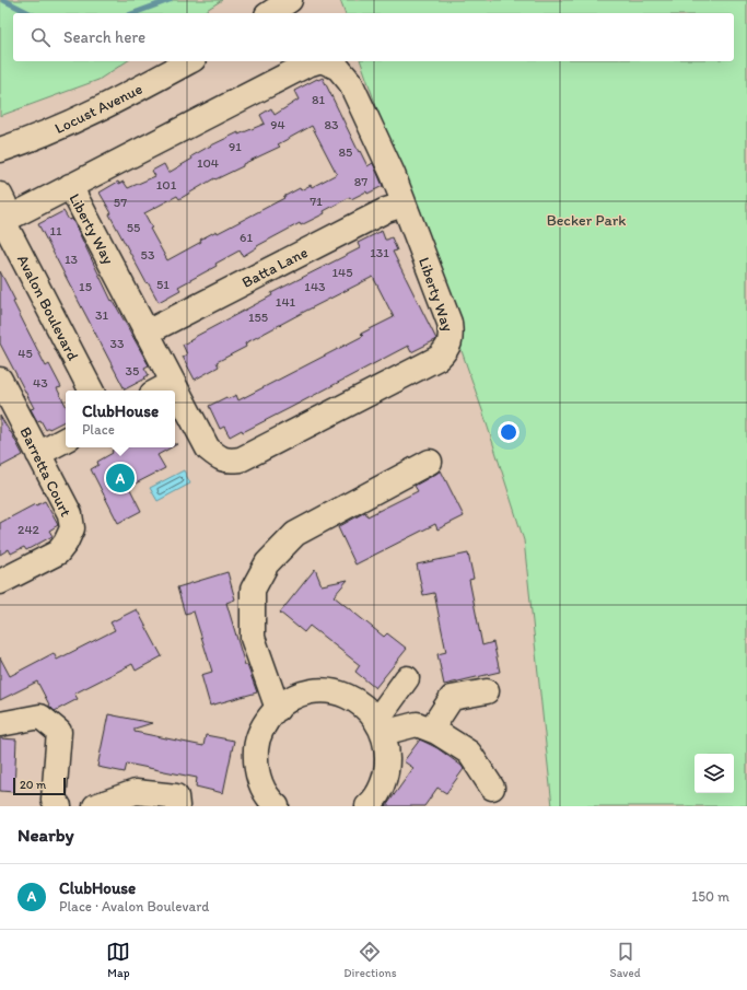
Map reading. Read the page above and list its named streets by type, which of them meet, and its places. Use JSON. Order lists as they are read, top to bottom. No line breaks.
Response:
{"streets":{"street":["Locust Avenue","Liberty Way","Batta Lane","Avalon Boulevard","Barretta Court"]},"crossings":[["Liberty Way","Batta Lane"],["Liberty Way","Avalon Boulevard"]],"parks":["Becker Park"],"house_numbers":["81","94","83","91","85","104","87","101","71","57","55","11","61","131","53","13","145","51","15","143","141","31","155","33","45","35","43","242"],"scale_bar":"20 m","page":{"search":"Search here","popup":["ClubHouse","Place"],"pins":"A","scale":"20 m","heading":"Nearby","list":[{"mark":"A","name":"ClubHouse","note":"Place · Avalon Boulevard","value":"150 m"}],"nav":["Map","Directions","Saved"]}}
